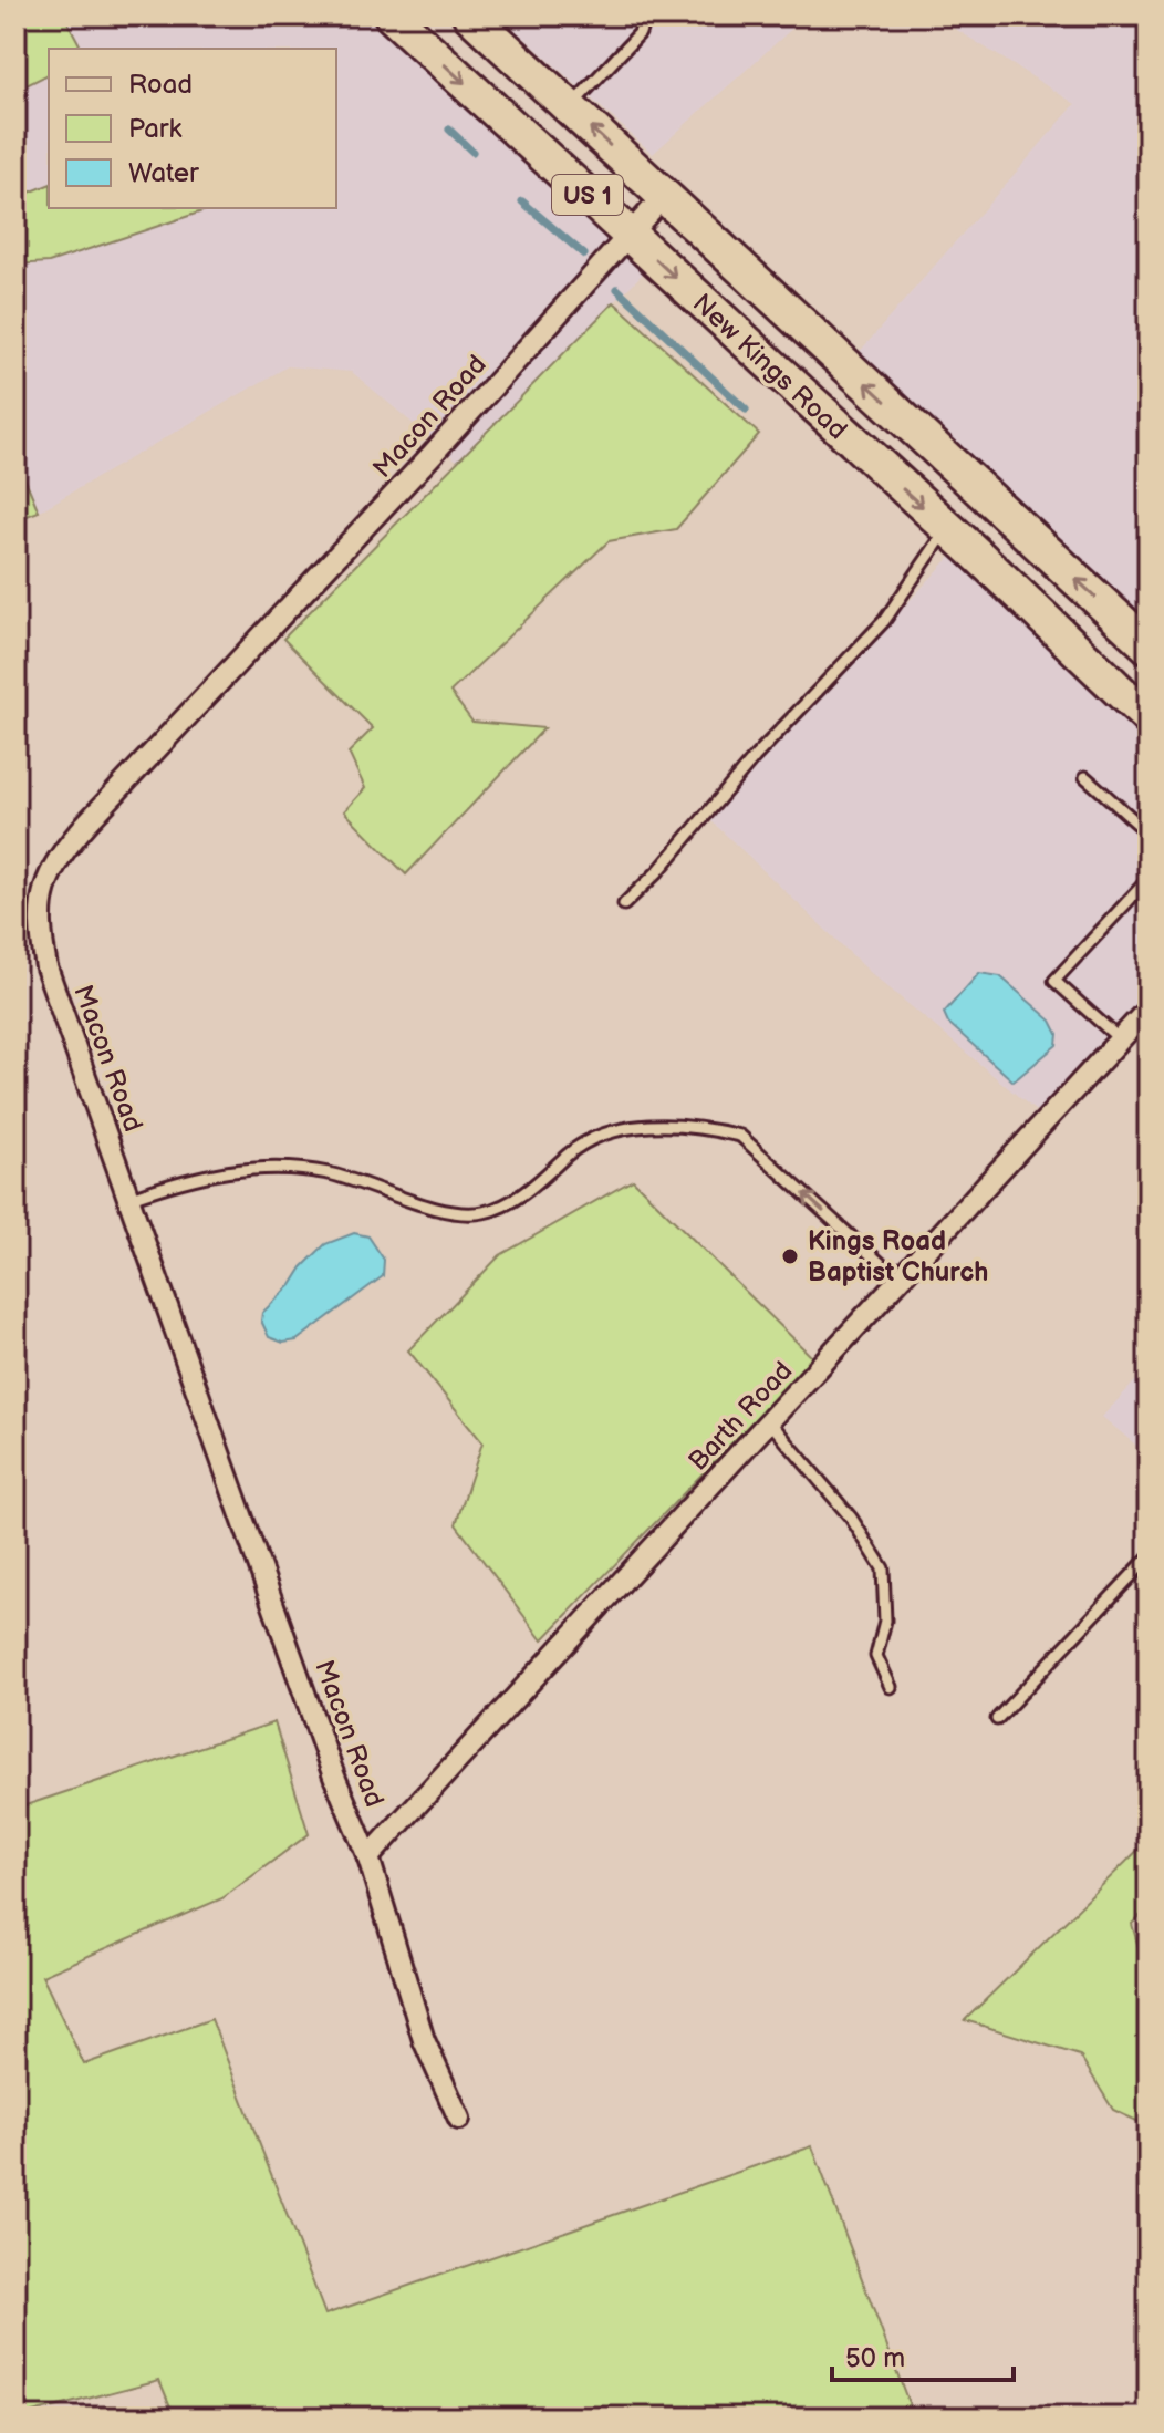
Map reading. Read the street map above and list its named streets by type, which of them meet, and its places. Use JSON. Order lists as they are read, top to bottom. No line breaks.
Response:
{"streets":{"highway":["US 1","New Kings Road"],"street":["Macon Road","Barth Road"]},"crossings":[["New Kings Road","Macon Road"],["Macon Road","Barth Road"]],"places":["Kings Road Baptist Church"],"legend":["Road","Park","Water"],"scale_bar":"50 m"}
